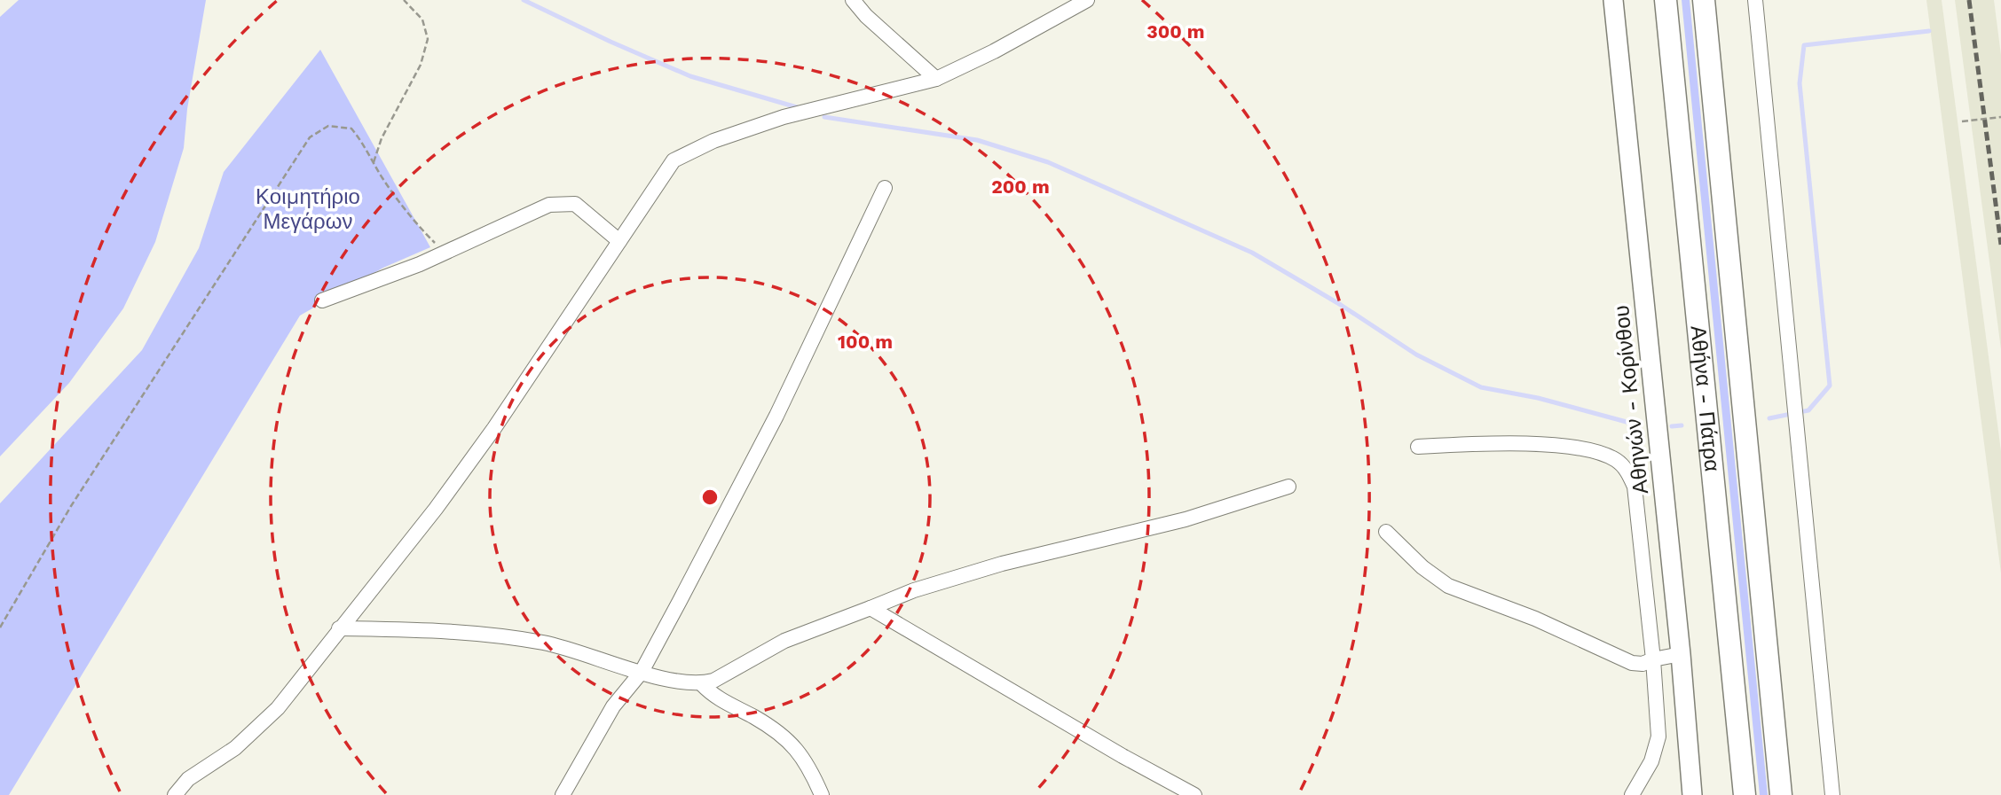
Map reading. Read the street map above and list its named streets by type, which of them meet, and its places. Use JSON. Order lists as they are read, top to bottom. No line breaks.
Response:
{"streets":{"highway":["Αθήνα - Πάτρα"],"main road":["Αθηνών - Κορίνθου"]},"parks":["Κοιμητήριο Μεγάρων"],"rings":["300 m","200 m","100 m"]}
